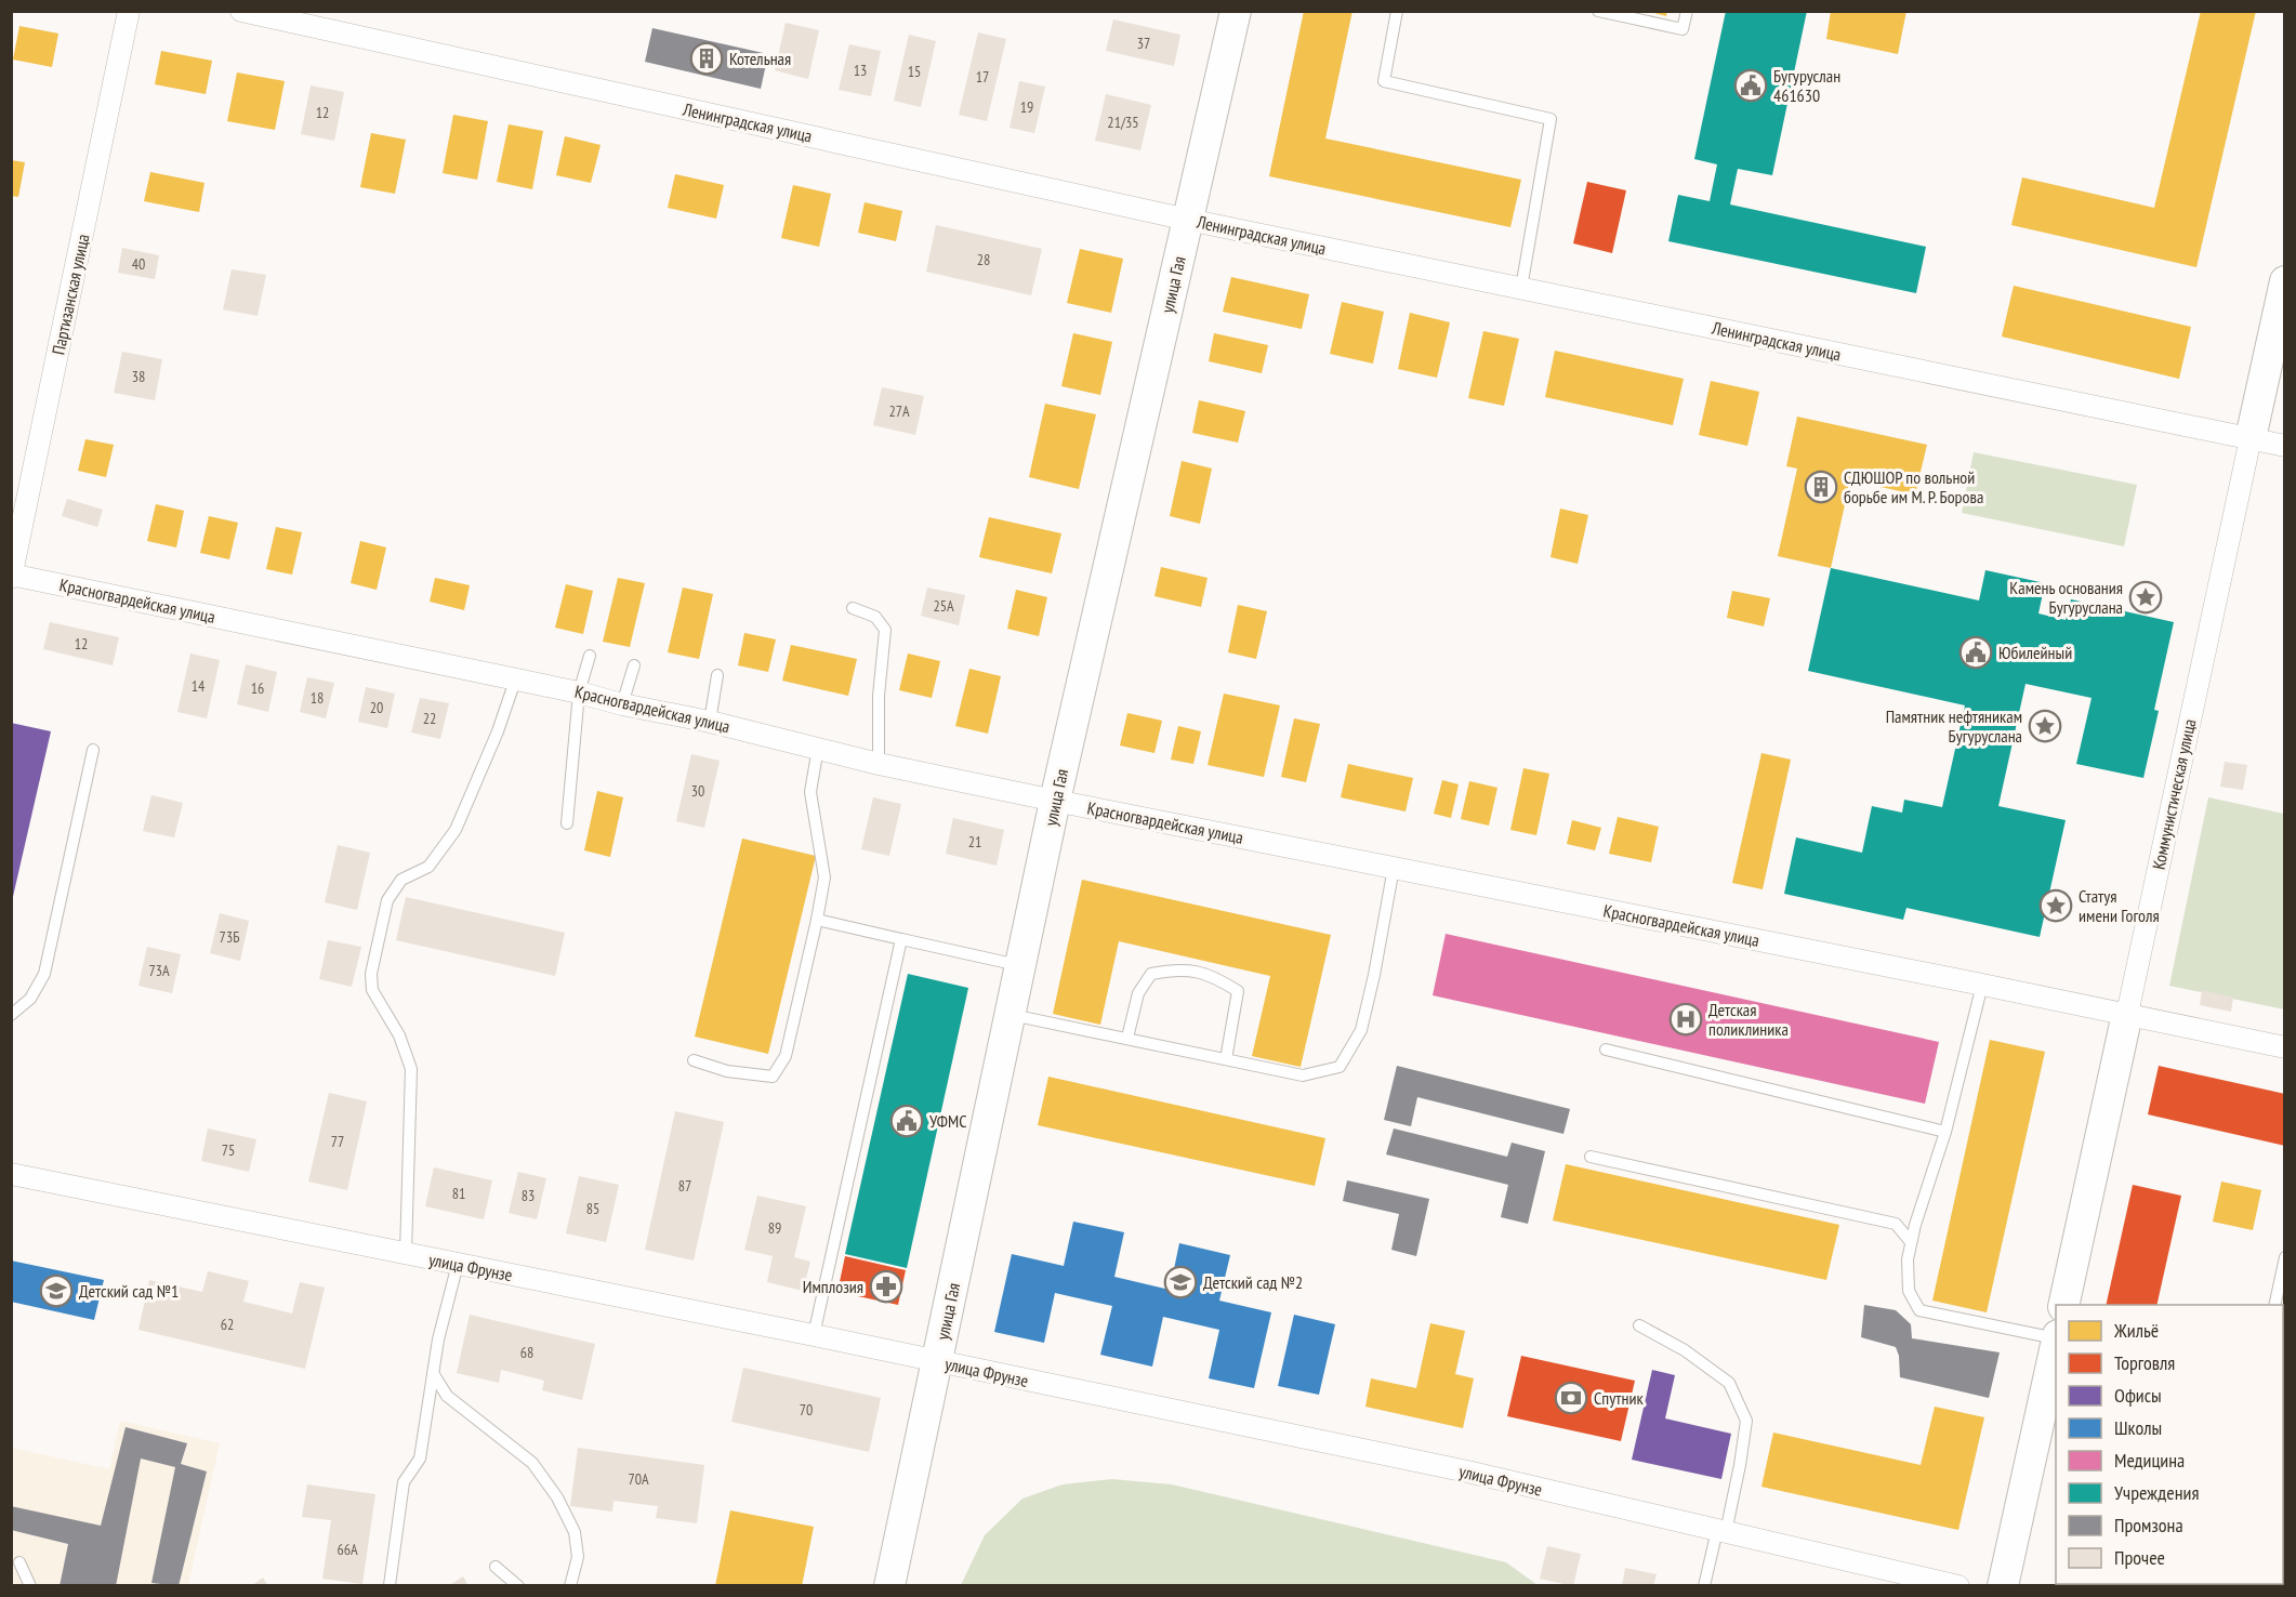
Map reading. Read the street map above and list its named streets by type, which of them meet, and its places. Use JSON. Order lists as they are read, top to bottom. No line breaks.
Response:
{"streets":{"street":["Ленинградская улица","улица Гая","Партизанская улица","Красногвардейская улица","Коммунистическая улица","улица Фрунзе"]},"crossings":[["Ленинградская улица","улица Гая"],["Ленинградская улица","Коммунистическая улица"],["улица Гая","Красногвардейская улица"],["улица Гая","улица Фрунзе"],["Партизанская улица","Красногвардейская улица"],["Красногвардейская улица","Коммунистическая улица"]],"places":{"building":["Котельная","СДЮШОР по вольной борьбе им М. Р. Борова"],"public building":["Бугуруслан 461630","Юбилейный","УФМС"],"place":["Камень основания Бугуруслана","Памятник нефтяникам Бугуруслана","Статуя имени Гоголя"],"hospital":["Детская поликлиника"],"school or university":["Детский сад №2","Детский сад №1"],"pharmacy":["Имплозия"],"bank":["Спутник"]},"house_numbers":["37","13","15","17","19","12","21/35","28","40","38","27А","25А","12","14","16","18","20","22","30","21","73Б","73А","77","75","87","81","83","85","89","62","68","70","70А","66А"],"legend":["Жильё","Торговля","Офисы","Школы","Медицина","Учреждения","Промзона","Прочее"]}
